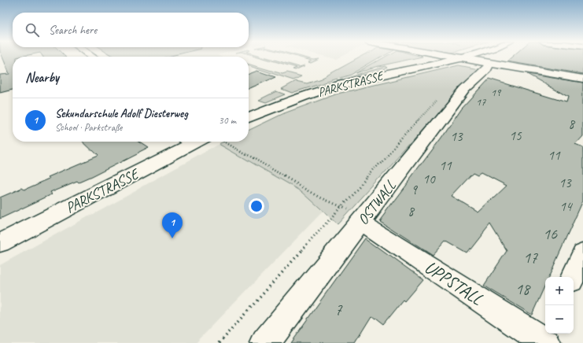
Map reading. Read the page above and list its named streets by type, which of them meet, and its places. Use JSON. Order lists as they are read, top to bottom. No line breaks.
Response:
{"streets":{"street":["PARKSTRASSE","OSTWALL","UPPSTALL"]},"crossings":[["OSTWALL","UPPSTALL"]],"house_numbers":["19","17","8","15","13","11","11","10","13","9","14","8","16","17","18","7"],"page":{"search":"Search here","heading":"Nearby","list":[{"mark":"1","name":"Sekundarschule Adolf Diesterweg","note":"School · Parkstraße","value":"30 m"}],"pins":"1","map_buttons":["+","−"]}}
